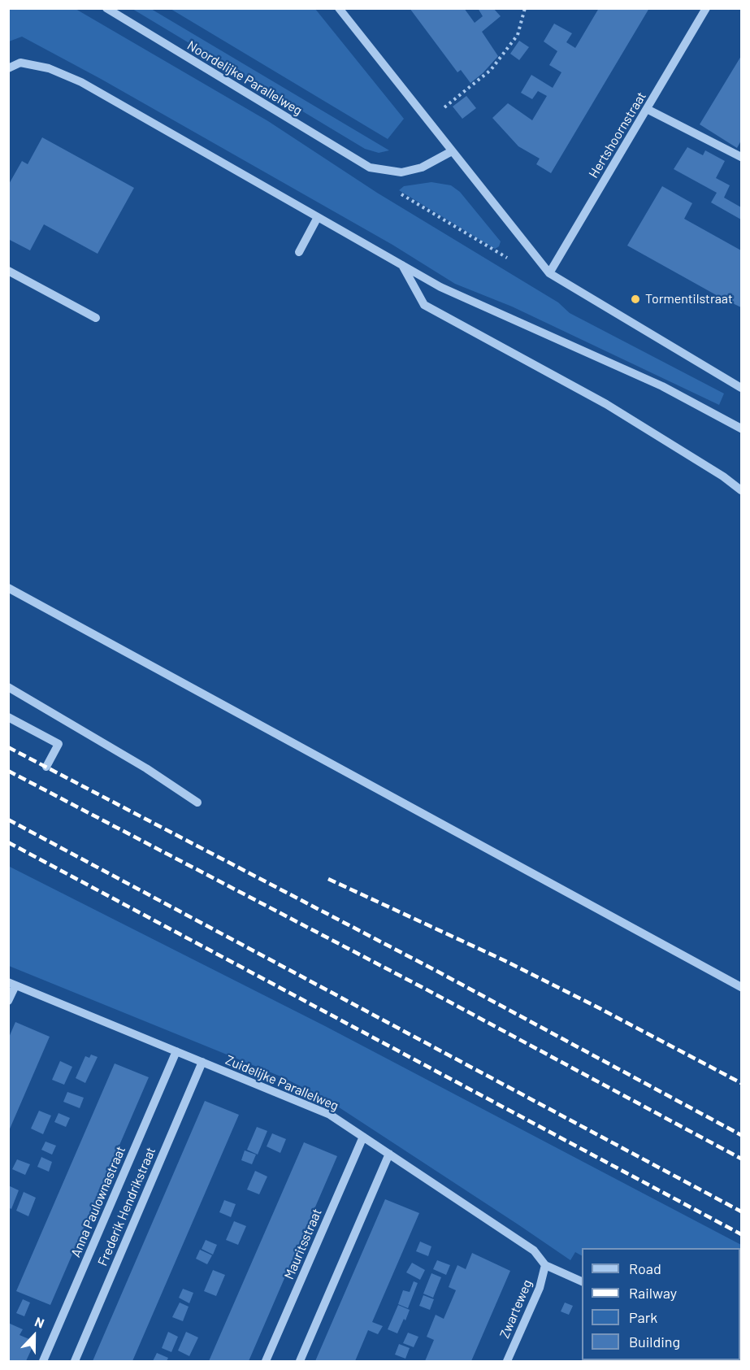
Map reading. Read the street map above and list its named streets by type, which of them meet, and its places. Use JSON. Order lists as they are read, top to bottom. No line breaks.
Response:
{"streets":{"street":["Noordelijke Parallelweg","Hertshoornstraat","Zuidelijke Parallelweg","Anna Paulownastraat","Frederik Hendrikstraat","Mauritsstraat","Zwarteweg"]},"crossings":[["Zuidelijke Parallelweg","Anna Paulownastraat"],["Zuidelijke Parallelweg","Frederik Hendrikstraat"],["Zuidelijke Parallelweg","Mauritsstraat"],["Zuidelijke Parallelweg","Zwarteweg"]],"places":["Tormentilstraat"],"legend":["Road","Railway","Park","Building"],"north":"top"}
